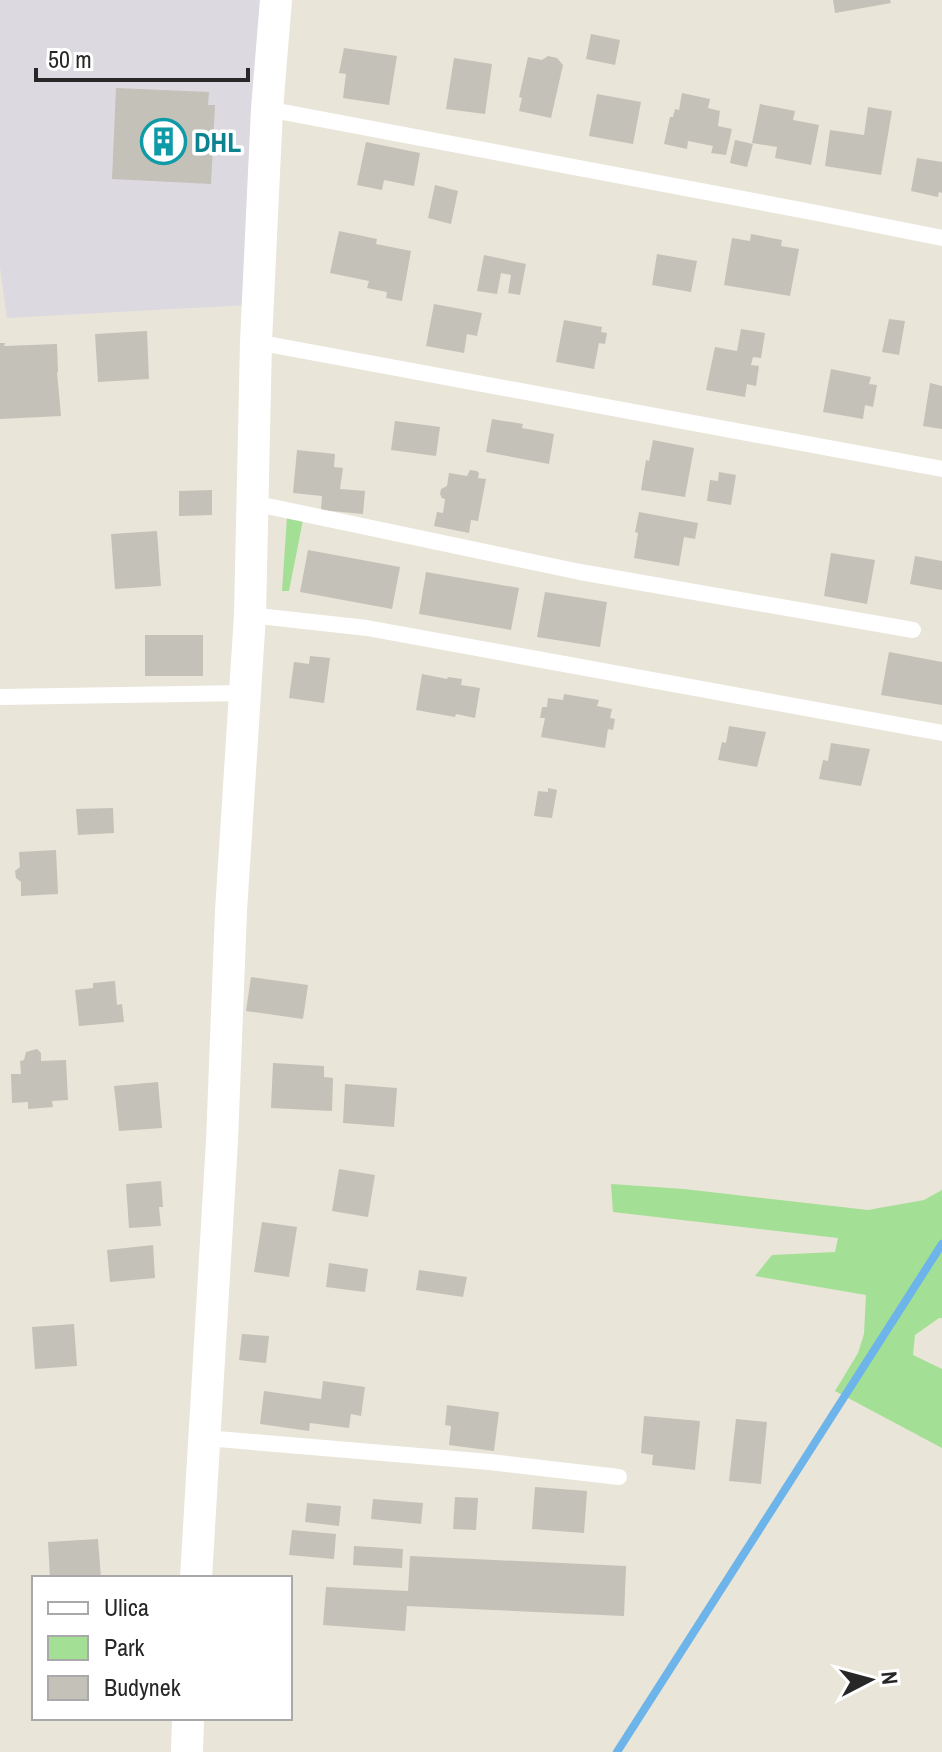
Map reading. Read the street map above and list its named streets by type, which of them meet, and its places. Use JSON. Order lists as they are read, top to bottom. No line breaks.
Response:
{"places":{"building":["DHL"]},"legend":["Ulica","Park","Budynek"],"scale_bar":"50 m","north":"right"}
